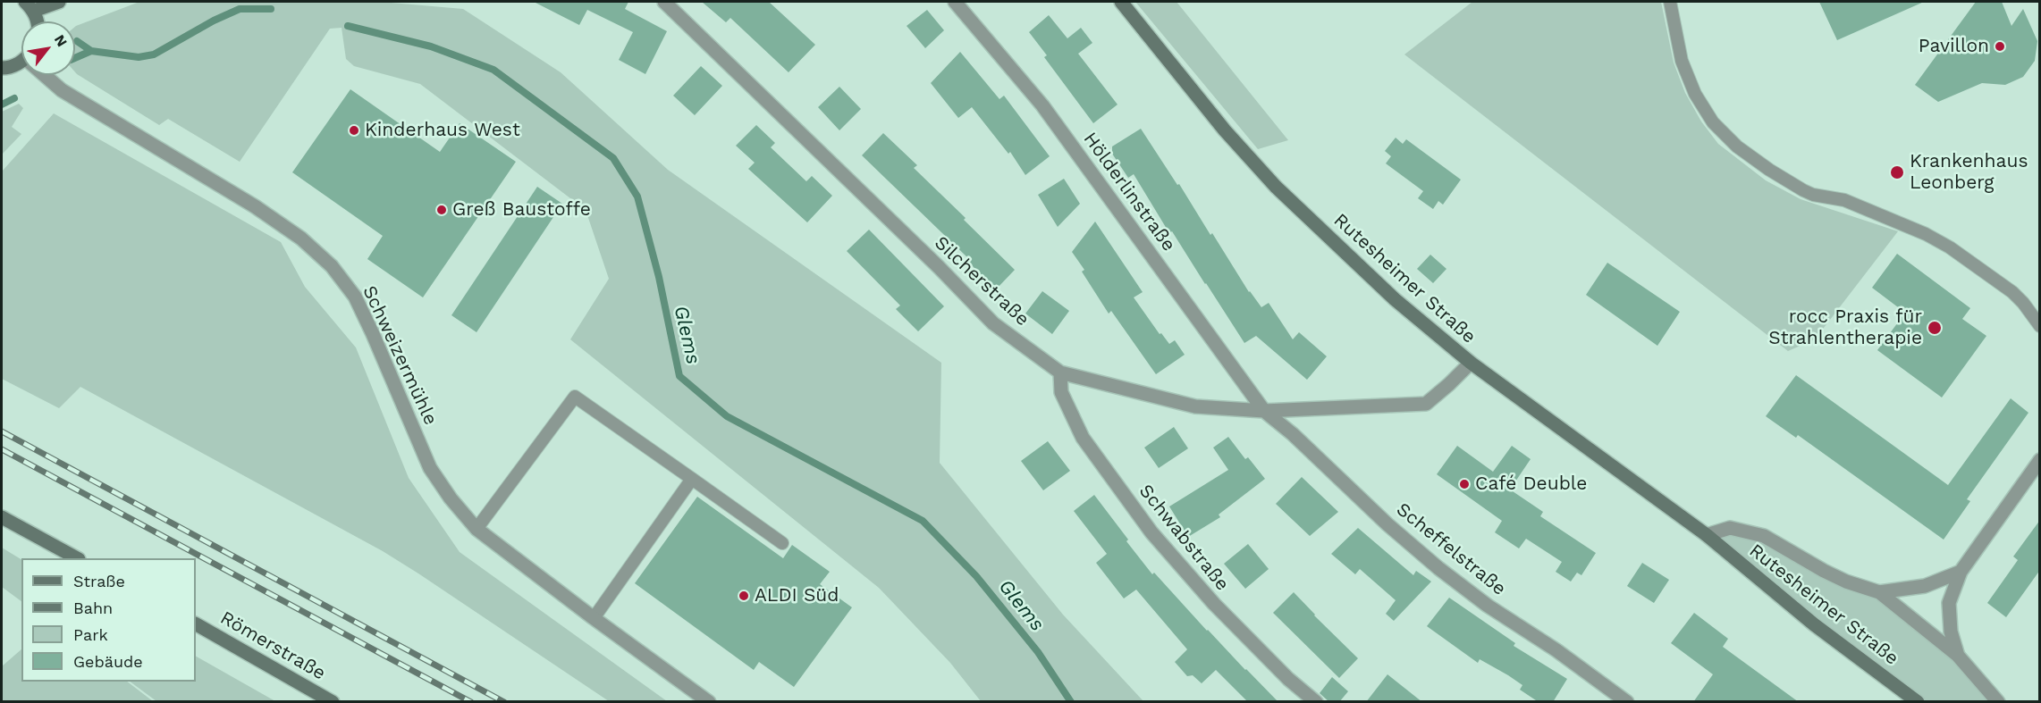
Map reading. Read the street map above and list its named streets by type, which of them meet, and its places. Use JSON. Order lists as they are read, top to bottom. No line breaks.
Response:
{"streets":{"street":["Hölderlinstraße","Rutesheimer Straße","Silcherstraße","Schweizermühle","Schwabstraße","Scheffelstraße","Römerstraße"]},"crossings":[["Hölderlinstraße","Silcherstraße"],["Hölderlinstraße","Scheffelstraße"],["Rutesheimer Straße","Silcherstraße"],["Silcherstraße","Schwabstraße"],["Silcherstraße","Scheffelstraße"]],"water":["Glems"],"places":["Pavillon","Kinderhaus West","Krankenhaus Leonberg","Greß Baustoffe","rocc Praxis für Strahlentherapie","Café Deuble","ALDI Süd"],"legend":["Straße","Bahn","Park","Gebäude"],"north":"top right"}
